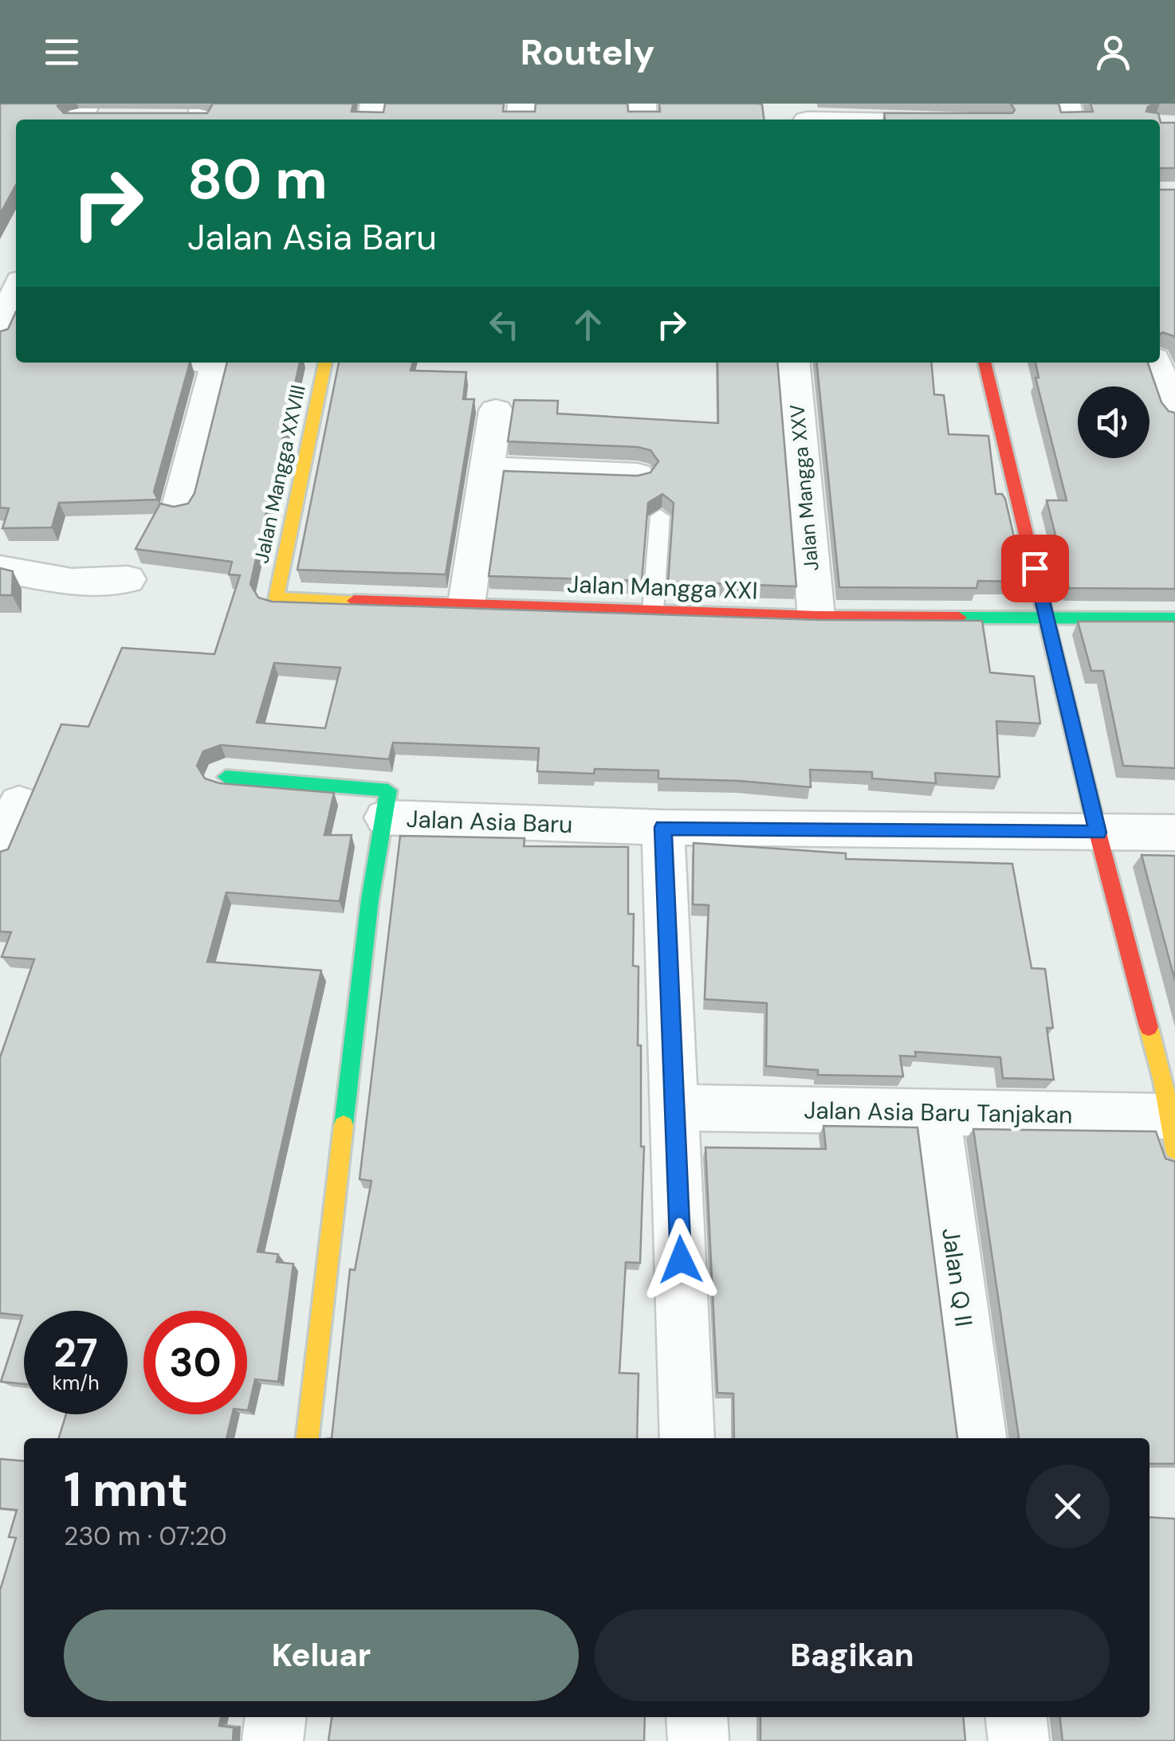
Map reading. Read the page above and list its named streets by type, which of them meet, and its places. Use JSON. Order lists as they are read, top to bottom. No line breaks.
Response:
{"streets":{"street":["Jalan Mangga XXVIII","Jalan Mangga XXV","Jalan Mangga XXI","Jalan Asia Baru","Jalan Asia Baru Tanjakan","Jalan Q II"]},"crossings":[["Jalan Mangga XXVIII","Jalan Mangga XXI"],["Jalan Mangga XXV","Jalan Mangga XXI"],["Jalan Mangga XXI","Jalan Asia Baru Tanjakan"],["Jalan Asia Baru","Jalan Asia Baru Tanjakan"],["Jalan Asia Baru Tanjakan","Jalan Q II"]],"page":{"header":"Routely","turn":["80 m","Jalan Asia Baru"],"speed":"27 km/h","limit":"30","heading":["1 mnt","230 m · 07:20"],"buttons":["Keluar","Bagikan"]}}
